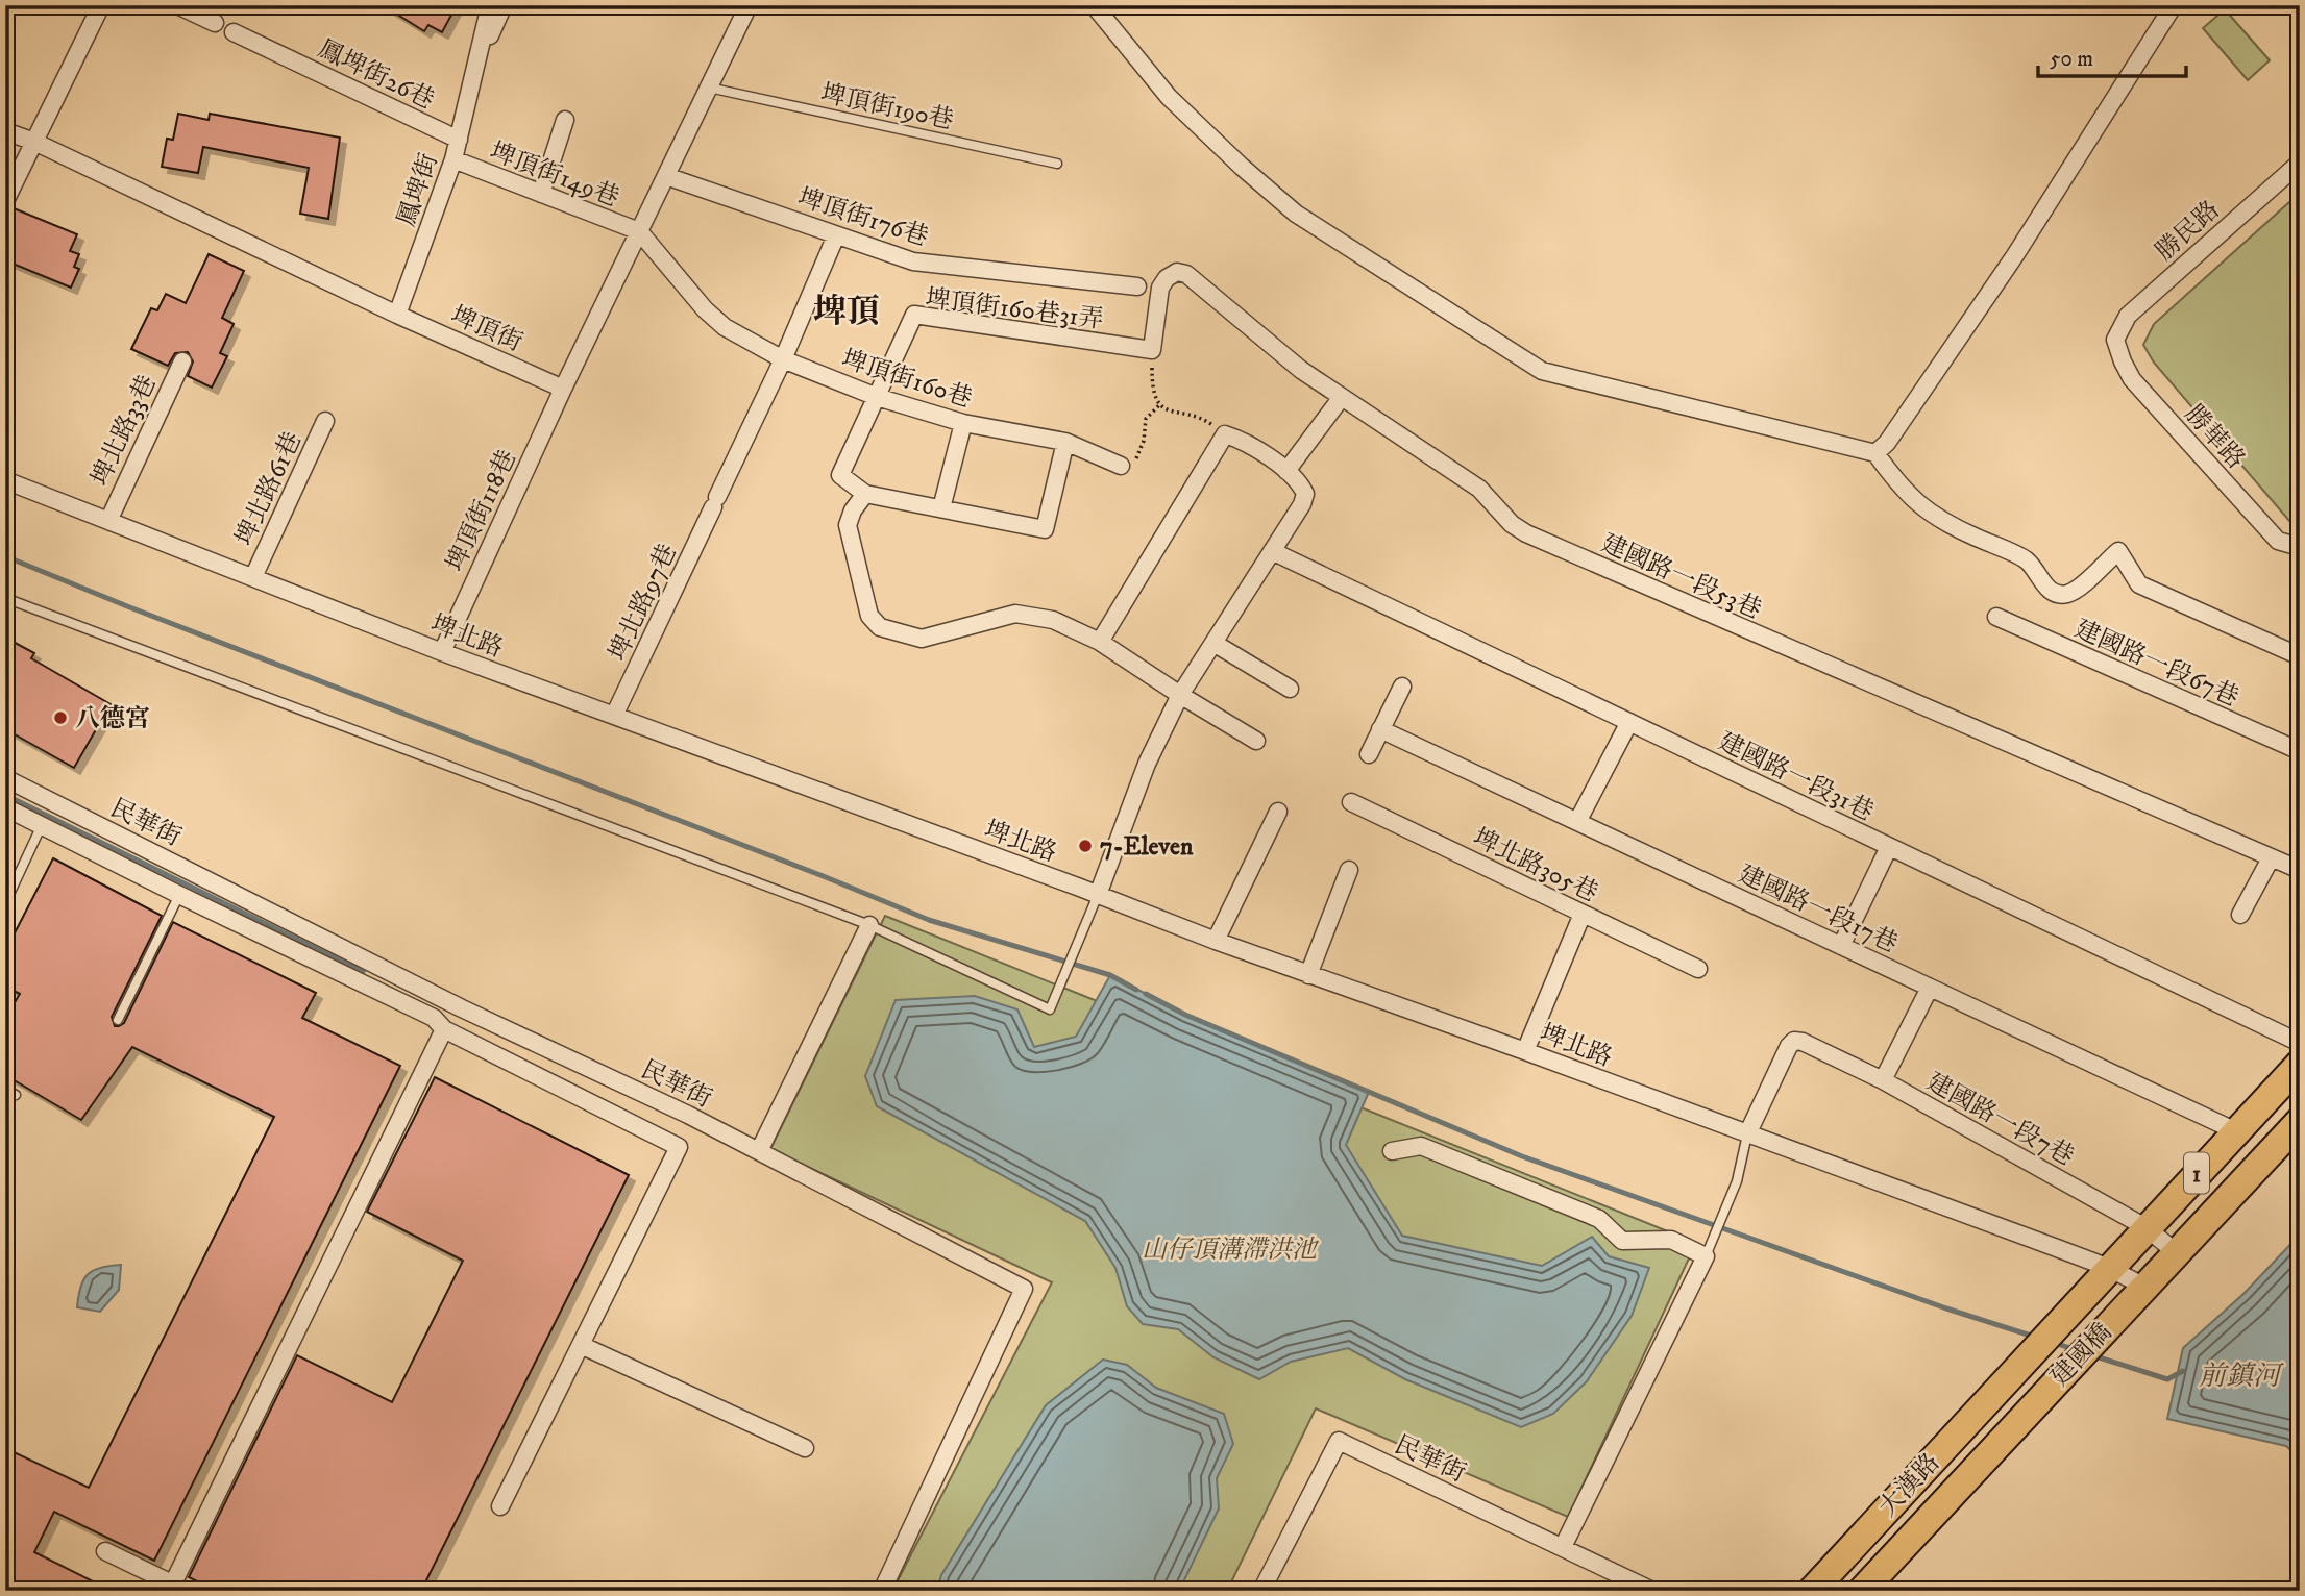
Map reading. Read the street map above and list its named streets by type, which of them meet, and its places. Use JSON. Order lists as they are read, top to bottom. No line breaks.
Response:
{"streets":{"main road":["1","建國橋","大漢路"],"street":["鳳埤街26巷","埤頂街149巷","鳳埤街","埤頂街176巷","勝民路","埤頂街160巷31弄","埤頂街","埤頂街160巷","埤北路33巷","勝華路","埤北路61巷","埤頂街118巷","建國路一段53巷","埤北路97巷","埤北路","建國路一段67巷","建國路一段31巷","民華街","埤北路305巷","建國路一段17巷","建國路一段7巷"],"lane":["埤頂街190巷"]},"crossings":[["鳳埤街26巷","鳳埤街"],["埤頂街149巷","鳳埤街"],["埤頂街149巷","埤頂街160巷"],["鳳埤街","埤頂街"],["埤頂街176巷","埤北路97巷"],["勝民路","勝華路"],["埤頂街160巷31弄","埤頂街160巷"],["埤頂街160巷31弄","建國路一段53巷"],["埤頂街","埤頂街118巷"],["埤頂街160巷","埤北路97巷"],["埤北路33巷","埤北路"],["埤北路61巷","埤北路"],["埤頂街118巷","埤北路"],["埤北路97巷","埤北路"],["埤北路","建國路一段7巷"],["埤北路","1"],["埤北路","建國橋"],["建國路一段17巷","1"],["建國路一段7巷","1"],["1","建國橋"],["建國橋","大漢路"]],"districts":["埤頂"],"water":["前鎮河"],"parks":["山仔頂溝滯洪池"],"places":["八德宮","7-Eleven"],"scale_bar":"50 m"}
